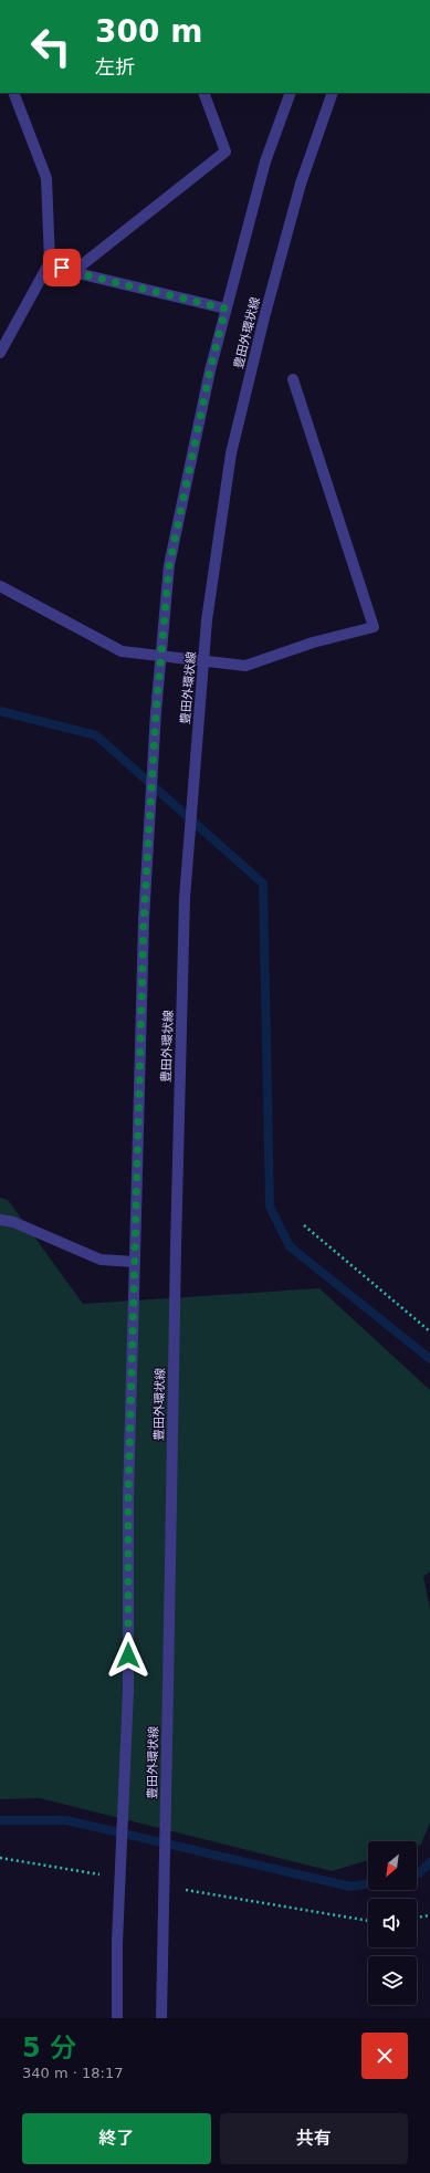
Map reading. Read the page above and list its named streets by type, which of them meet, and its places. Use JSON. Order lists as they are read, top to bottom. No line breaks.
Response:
{"streets":{"street":["豊田外環状線"]},"north":"bottom left","page":{"turn":["300 m","左折"],"heading":["5 分","340 m · 18:17"],"buttons":["終了","共有"]}}
